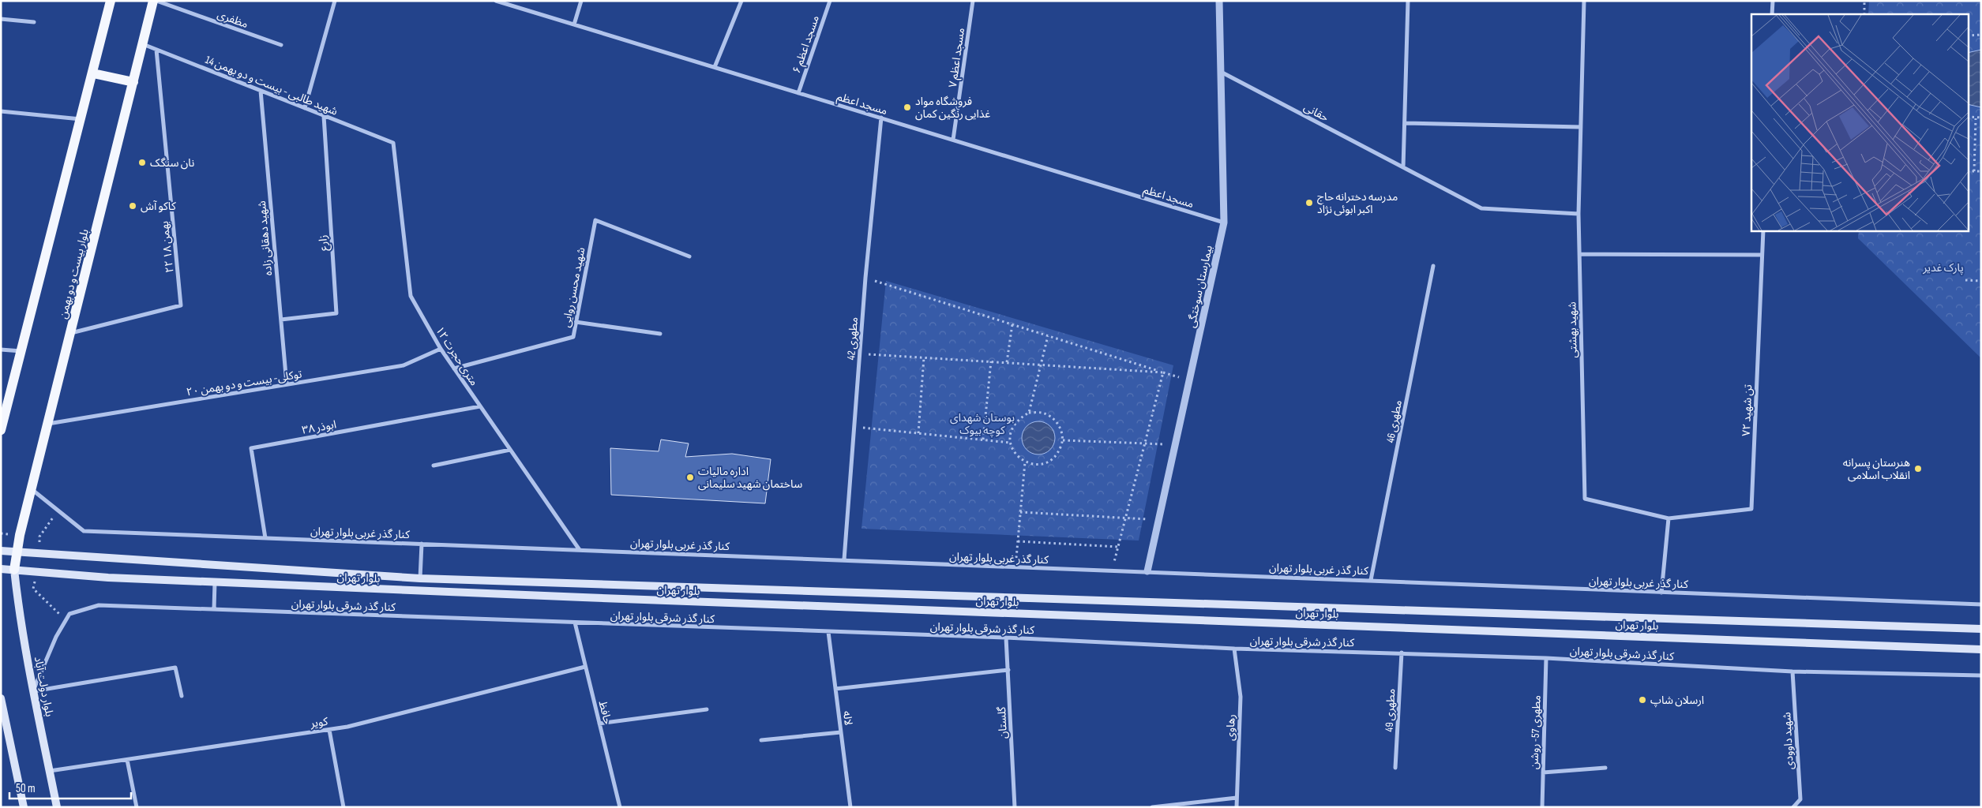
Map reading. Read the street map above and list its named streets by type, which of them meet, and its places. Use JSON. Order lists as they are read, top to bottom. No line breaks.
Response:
{"streets":{"main road":["بلوار بیست و دو بهمن","بلوار تهران","بلوار دولت آباد"],"street":["مظفری","مسجد اعظم ۶","مسجد اعظم ۷","شهید طالبی - بیست و دو بهمن 14","مسجد اعظم","حقانی","شهید دهقانی زاده","زارع","۲۲ بهمن ۱۸","بیمارستان سوختگی","شهید محسن روایی","شهید بهشتی","مطهری 42","۱۲ متری حجرت","توکلی- بیست و دو بهمن ۲۰","۷۲ تن شهید","مطهری 46","۳۸ ابوذر","کنار گذر غربی بلوار تهران","کنار گذر شرقی بلوار تهران","مطهری 49","حافظ","لاله","کویر","گلستان","رهاوی","مطهری 57- روشن","شهید داوودی"]},"crossings":[["مسجد اعظم ۶","مسجد اعظم"],["مسجد اعظم ۷","مسجد اعظم"],["شهید طالبی - بیست و دو بهمن 14","شهید دهقانی زاده"],["شهید طالبی - بیست و دو بهمن 14","زارع"],["شهید طالبی - بیست و دو بهمن 14","۲۲ بهمن ۱۸"],["شهید طالبی - بیست و دو بهمن 14","بلوار بیست و دو بهمن"],["شهید طالبی - بیست و دو بهمن 14","۱۲ متری حجرت"],["مسجد اعظم","بیمارستان سوختگی"],["مسجد اعظم","مطهری 42"],["حقانی","بیمارستان سوختگی"],["حقانی","شهید بهشتی"],["شهید دهقانی زاده","زارع"],["شهید دهقانی زاده","توکلی- بیست و دو بهمن ۲۰"],["۲۲ بهمن ۱۸","بلوار بیست و دو بهمن"],["بلوار بیست و دو بهمن","توکلی- بیست و دو بهمن ۲۰"],["بلوار بیست و دو بهمن","کنار گذر غربی بلوار تهران"],["بلوار بیست و دو بهمن","بلوار تهران"],["بلوار بیست و دو بهمن","بلوار دولت آباد"],["بیمارستان سوختگی","کنار گذر غربی بلوار تهران"],["شهید محسن روایی","۱۲ متری حجرت"],["شهید بهشتی","۷۲ تن شهید"],["مطهری 42","کنار گذر غربی بلوار تهران"],["۱۲ متری حجرت","توکلی- بیست و دو بهمن ۲۰"],["۱۲ متری حجرت","۳۸ ابوذر"],["۱۲ متری حجرت","کنار گذر غربی بلوار تهران"],["مطهری 46","کنار گذر غربی بلوار تهران"],["۳۸ ابوذر","کنار گذر غربی بلوار تهران"],["بلوار تهران","بلوار دولت آباد"],["کنار گذر شرقی بلوار تهران","بلوار دولت آباد"],["کنار گذر شرقی بلوار تهران","مطهری 49"],["کنار گذر شرقی بلوار تهران","حافظ"],["کنار گذر شرقی بلوار تهران","لاله"],["کنار گذر شرقی بلوار تهران","گلستان"],["کنار گذر شرقی بلوار تهران","رهاوی"],["کنار گذر شرقی بلوار تهران","مطهری 57- روشن"],["کنار گذر شرقی بلوار تهران","شهید داوودی"],["بلوار دولت آباد","کویر"],["حافظ","کویر"]],"parks":["پارک غدیر","بوستان شهدای کوچه بیوک"],"places":["فروشگاه مواد غذایی رنگین کمان","نان سنگک","مدرسه دخترانه حاج اکبر ابوئی نژاد","کاکو آش","هنرستان پسرانه انقلاب اسلامی","اداره مالیات ساختمان شهید سلیمانی","ارسلان شاپ"],"scale_bar":"50 m"}
